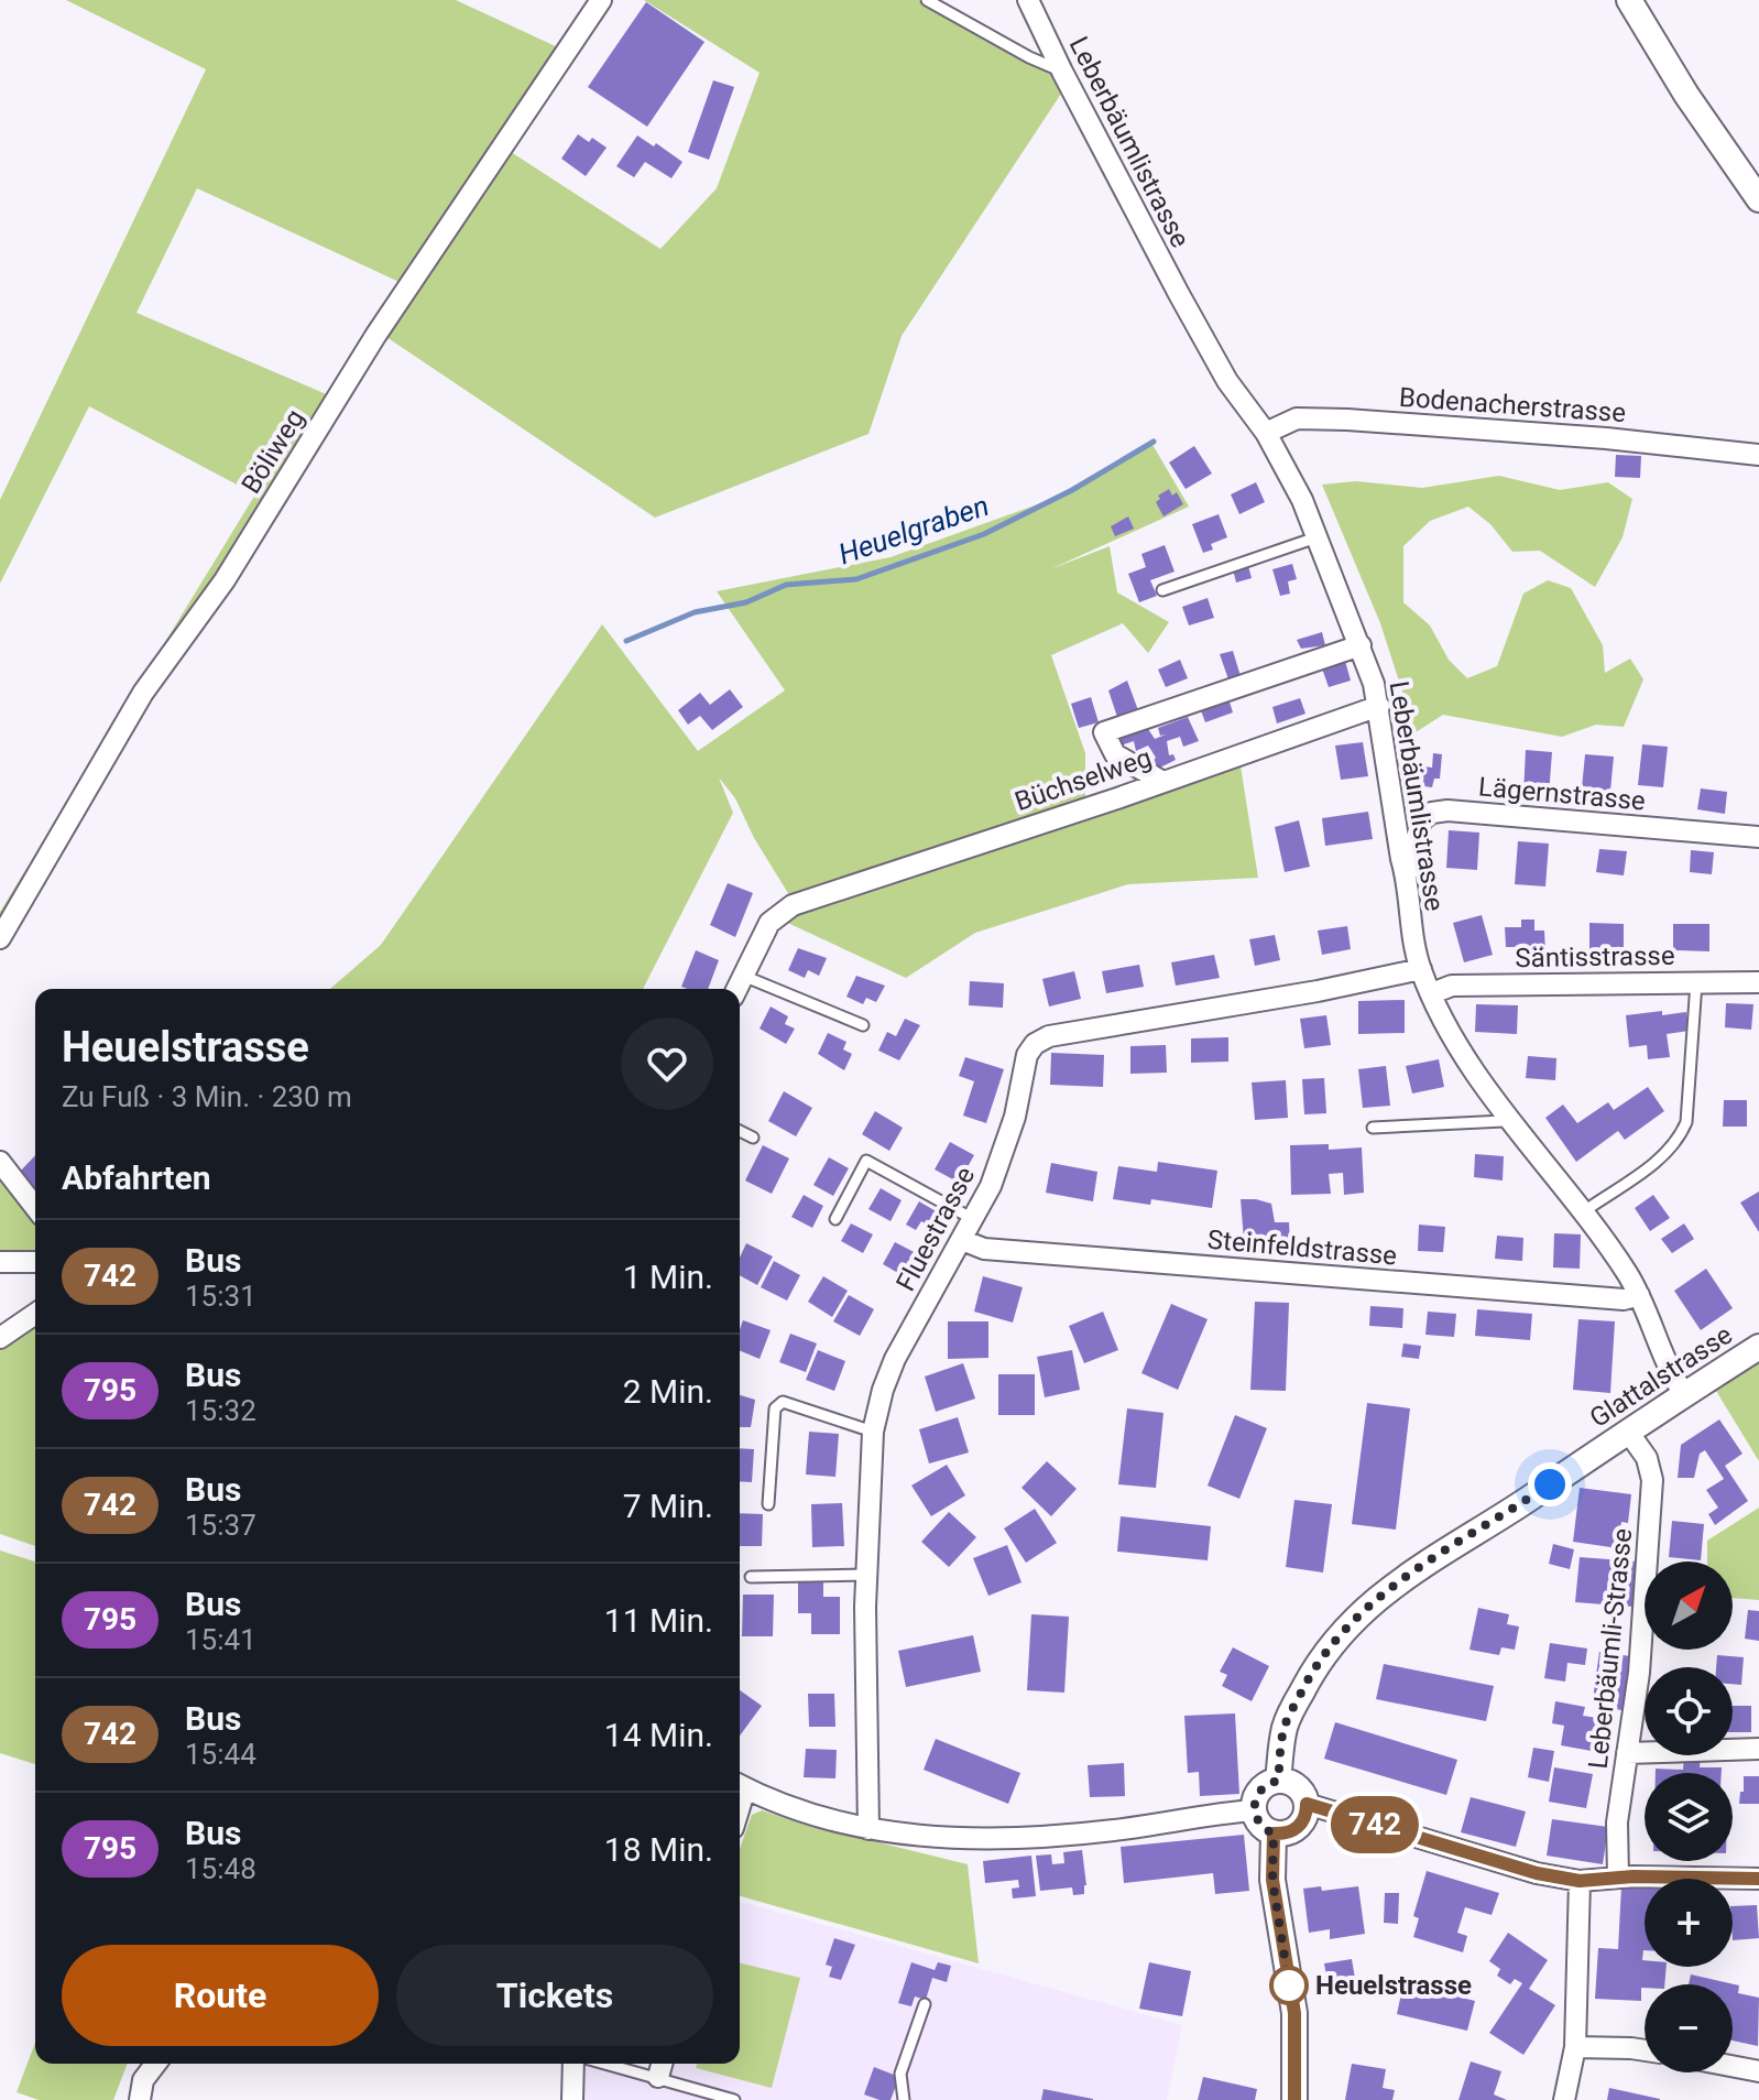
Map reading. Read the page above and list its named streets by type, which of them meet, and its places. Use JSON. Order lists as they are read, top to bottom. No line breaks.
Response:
{"streets":{"street":["Leberbäumlistrasse","Bodenacherstrasse","Böliweg","Büchselweg","Lägernstrasse","Säntisstrasse","Fluestrasse","Steinfeldstrasse","Glattalstrasse","Leberbäumli-Strasse"]},"crossings":[["Leberbäumlistrasse","Bodenacherstrasse"],["Leberbäumlistrasse","Büchselweg"],["Leberbäumlistrasse","Lägernstrasse"],["Leberbäumlistrasse","Säntisstrasse"],["Leberbäumlistrasse","Fluestrasse"],["Leberbäumlistrasse","Steinfeldstrasse"],["Leberbäumlistrasse","Glattalstrasse"],["Fluestrasse","Steinfeldstrasse"],["Glattalstrasse","Leberbäumli-Strasse"]],"water":["Heuelgraben"],"places":["Heuelstrasse"],"lines":["bus line 742"],"north":"top right","page":{"on_map":"742","heading":[["Heuelstrasse","Zu Fuß · 3 Min. · 230 m"],"Abfahrten"],"list":[{"mark":"742","name":"Bus","note":"15:31","value":"1 Min."},{"mark":"795","name":"Bus","note":"15:32","value":"2 Min."},{"mark":"742","name":"Bus","note":"15:37","value":"7 Min."},{"mark":"795","name":"Bus","note":"15:41","value":"11 Min."},{"mark":"742","name":"Bus","note":"15:44","value":"14 Min."},{"mark":"795","name":"Bus","note":"15:48","value":"18 Min."}],"map_buttons":["+","−"],"buttons":["Route","Tickets"]}}
